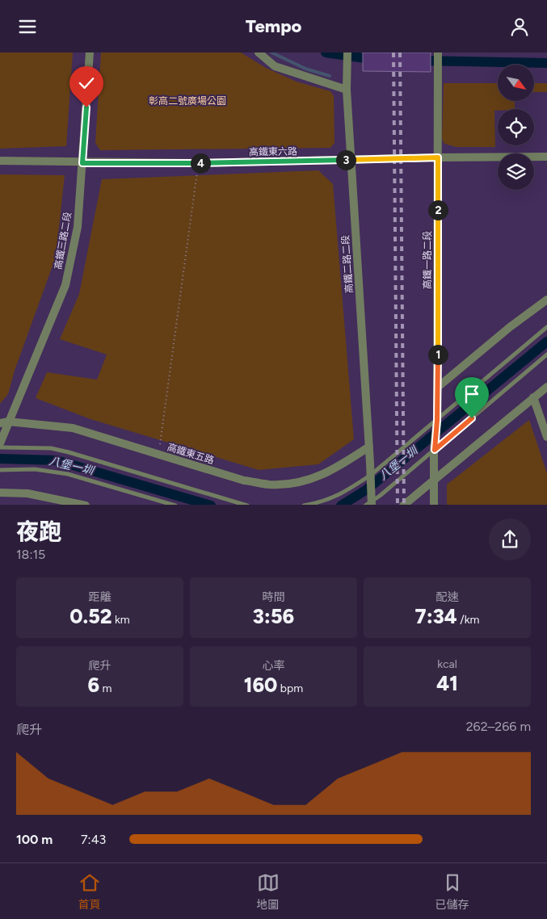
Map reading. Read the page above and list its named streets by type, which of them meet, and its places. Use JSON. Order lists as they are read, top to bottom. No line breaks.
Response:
{"streets":{"street":["高鐵東六路","高鐵三路二段","高鐵一路二段","高鐵二路二段","高鐵東五路"]},"crossings":[["高鐵東六路","高鐵三路二段"],["高鐵東六路","高鐵一路二段"],["高鐵東六路","高鐵二路二段"],["高鐵三路二段","高鐵東五路"],["高鐵二路二段","高鐵東五路"]],"water":["八堡一圳"],"parks":["彰高二號廣場公園"],"north":"bottom right","page":{"header":"Tempo","pins":["3","4","2","1"],"heading":["夜跑","18:15"],"stats":[["距離","0.52 km"],["時間","3:56"],["配速","7:34 /km"],["爬升","6 m"],["心率","160 bpm"],["kcal","41"]],"chart":["爬升","262–266 m"],"list":[{"name":"100 m","note":"7:43"}],"tabs":["首頁","地圖","已儲存"]}}
